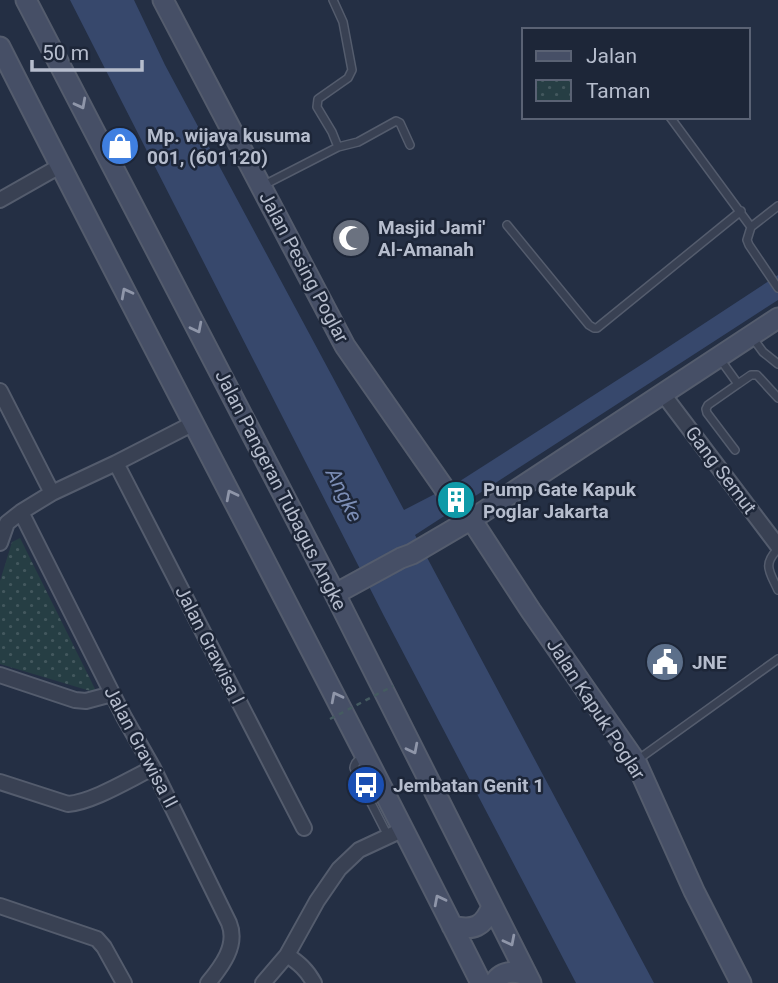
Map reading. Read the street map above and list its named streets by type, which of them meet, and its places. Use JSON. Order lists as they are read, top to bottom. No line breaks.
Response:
{"streets":{"main road":["Jalan Pesing Poglar","Jalan Pangeran Tubagus Angke","Jalan Kapuk Poglar"],"street":["Gang Semut","Jalan Grawisa I","Jalan Grawisa II"]},"crossings":[["Jalan Pesing Poglar","Jalan Kapuk Poglar"]],"water":["Angke"],"places":{"shop":["Mp. wijaya kusuma 001, (601120)"],"mosque":["Masjid Jami' Al-Amanah"],"building":["Pump Gate Kapuk Poglar Jakarta"],"public building":["JNE"],"bus stop":["Jembatan Genit 1"]},"legend":["Jalan","Taman"],"scale_bar":"50 m"}
